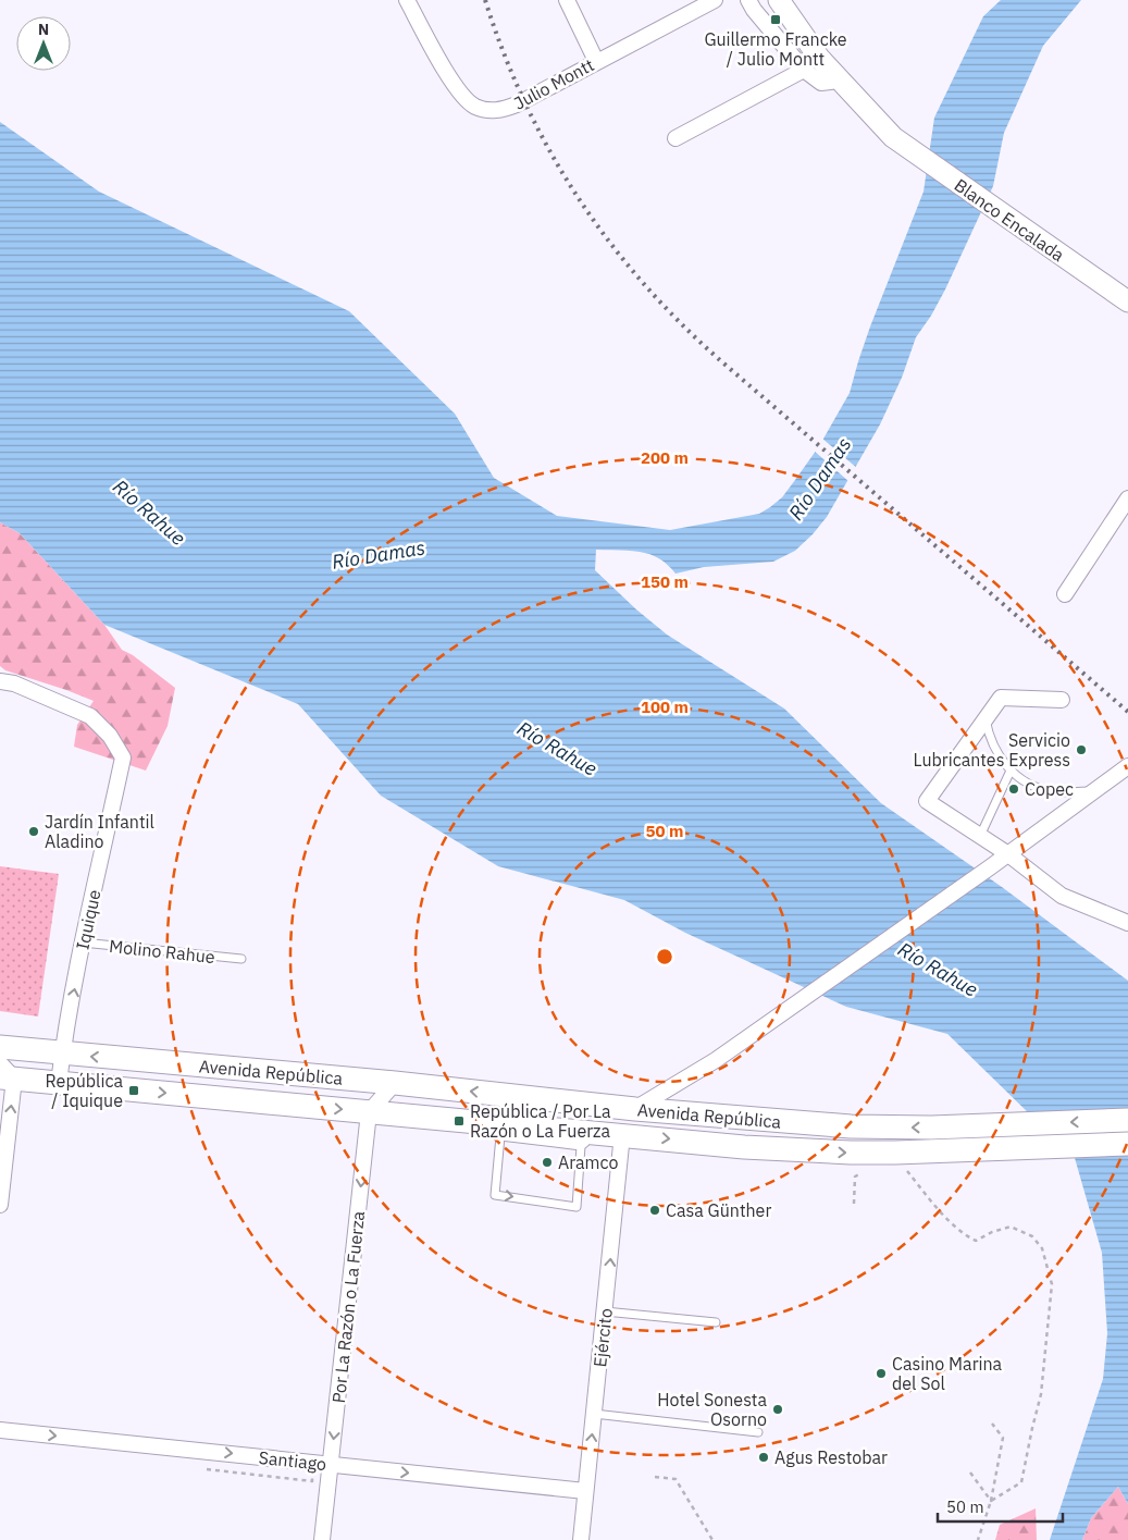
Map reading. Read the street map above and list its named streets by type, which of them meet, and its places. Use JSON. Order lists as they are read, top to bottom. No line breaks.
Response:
{"streets":{"main road":["Blanco Encalada","Avenida República"],"street":["Julio Montt","Iquique","Por La Razón o La Fuerza","Ejército","Santiago"],"lane":["Molino Rahue"]},"crossings":[["Iquique","Molino Rahue"],["Iquique","Avenida República"],["Avenida República","Por La Razón o La Fuerza"],["Avenida República","Ejército"],["Por La Razón o La Fuerza","Santiago"],["Ejército","Santiago"]],"one_way":["Por La Razón o La Fuerza","Ejército","Santiago"],"water":["Río Damas","Río Rahue"],"places":{"transit":["Guillermo Francke / Julio Montt","República / Iquique","República / Por La Razón o La Fuerza"],"other":["Servicio Lubricantes Express","Copec","Jardín Infantil Aladino","Aramco","Casa Günther","Casino Marina del Sol","Hotel Sonesta Osorno","Agus Restobar"]},"scale_bar":"50 m","north":"top","rings":["200 m","150 m","100 m","50 m"]}
